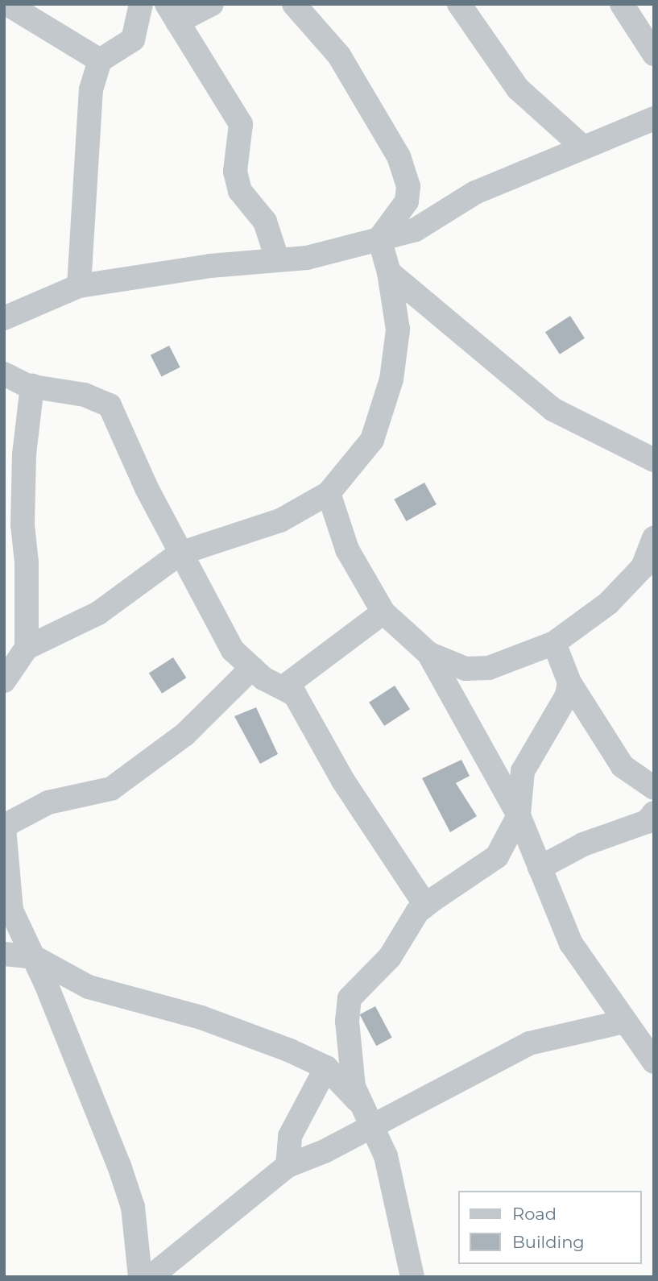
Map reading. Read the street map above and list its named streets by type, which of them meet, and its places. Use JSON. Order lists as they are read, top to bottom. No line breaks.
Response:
{"legend":["Road","Building"]}
